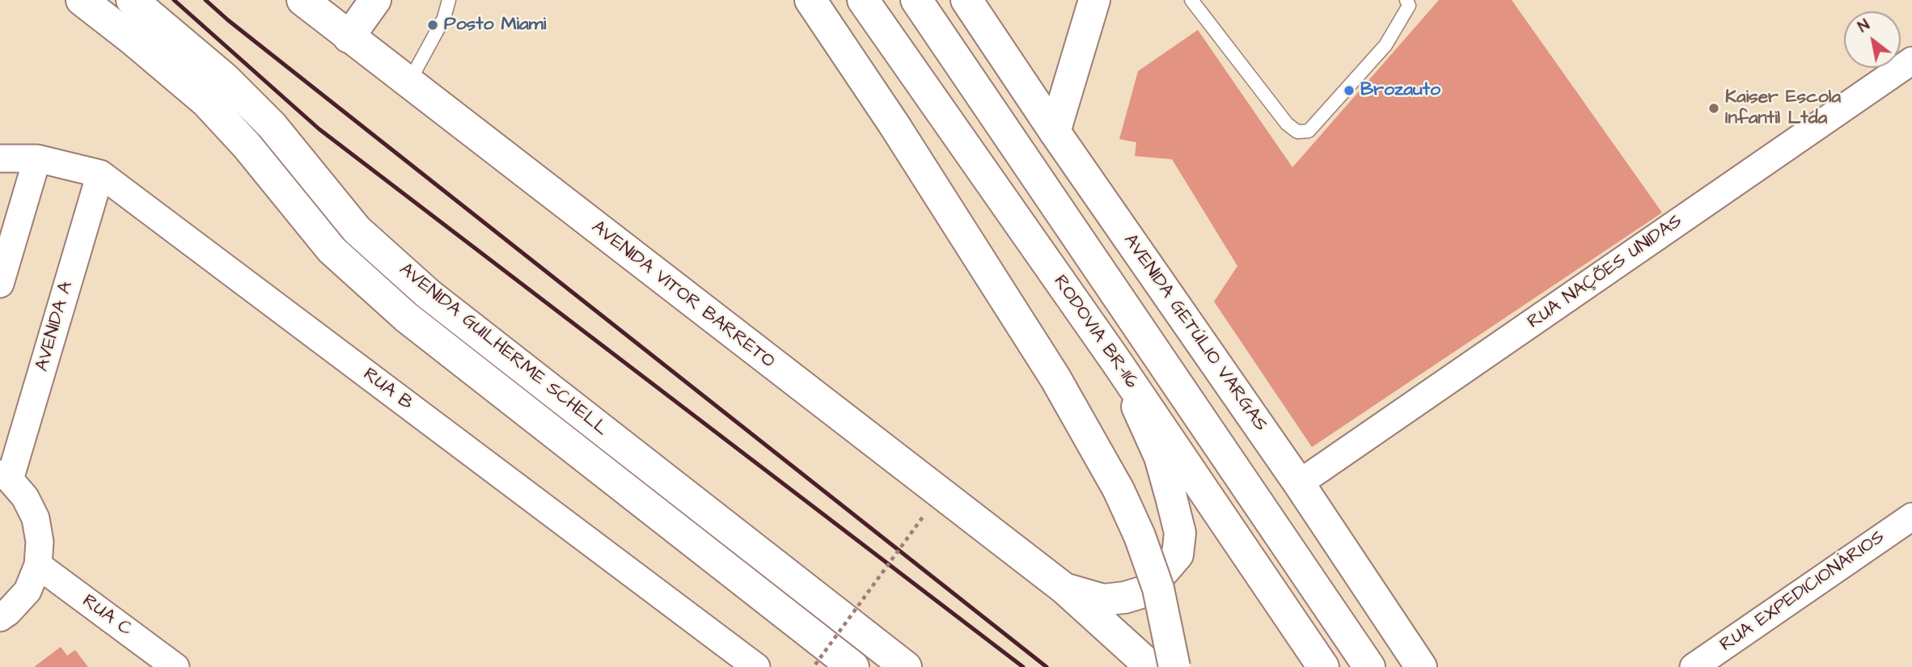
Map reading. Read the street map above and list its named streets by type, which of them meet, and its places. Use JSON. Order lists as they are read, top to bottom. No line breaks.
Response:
{"streets":{"main road":["AVENIDA VITOR BARRETO","RODOVIA BR-116","AVENIDA GETÚLIO VARGAS","AVENIDA GUILHERME SCHELL"],"street":["RUA NAÇÕES UNIDAS","AVENIDA A","RUA B","RUA EXPEDICIONÁRIOS","RUA C"]},"crossings":[["RUA NAÇÕES UNIDAS","AVENIDA GETÚLIO VARGAS"],["AVENIDA VITOR BARRETO","RODOVIA BR-116"],["AVENIDA A","RUA B"]],"places":["Posto Miami","Brozauto","Kaiser Escola Infantil Ltda"],"north":"top left"}
